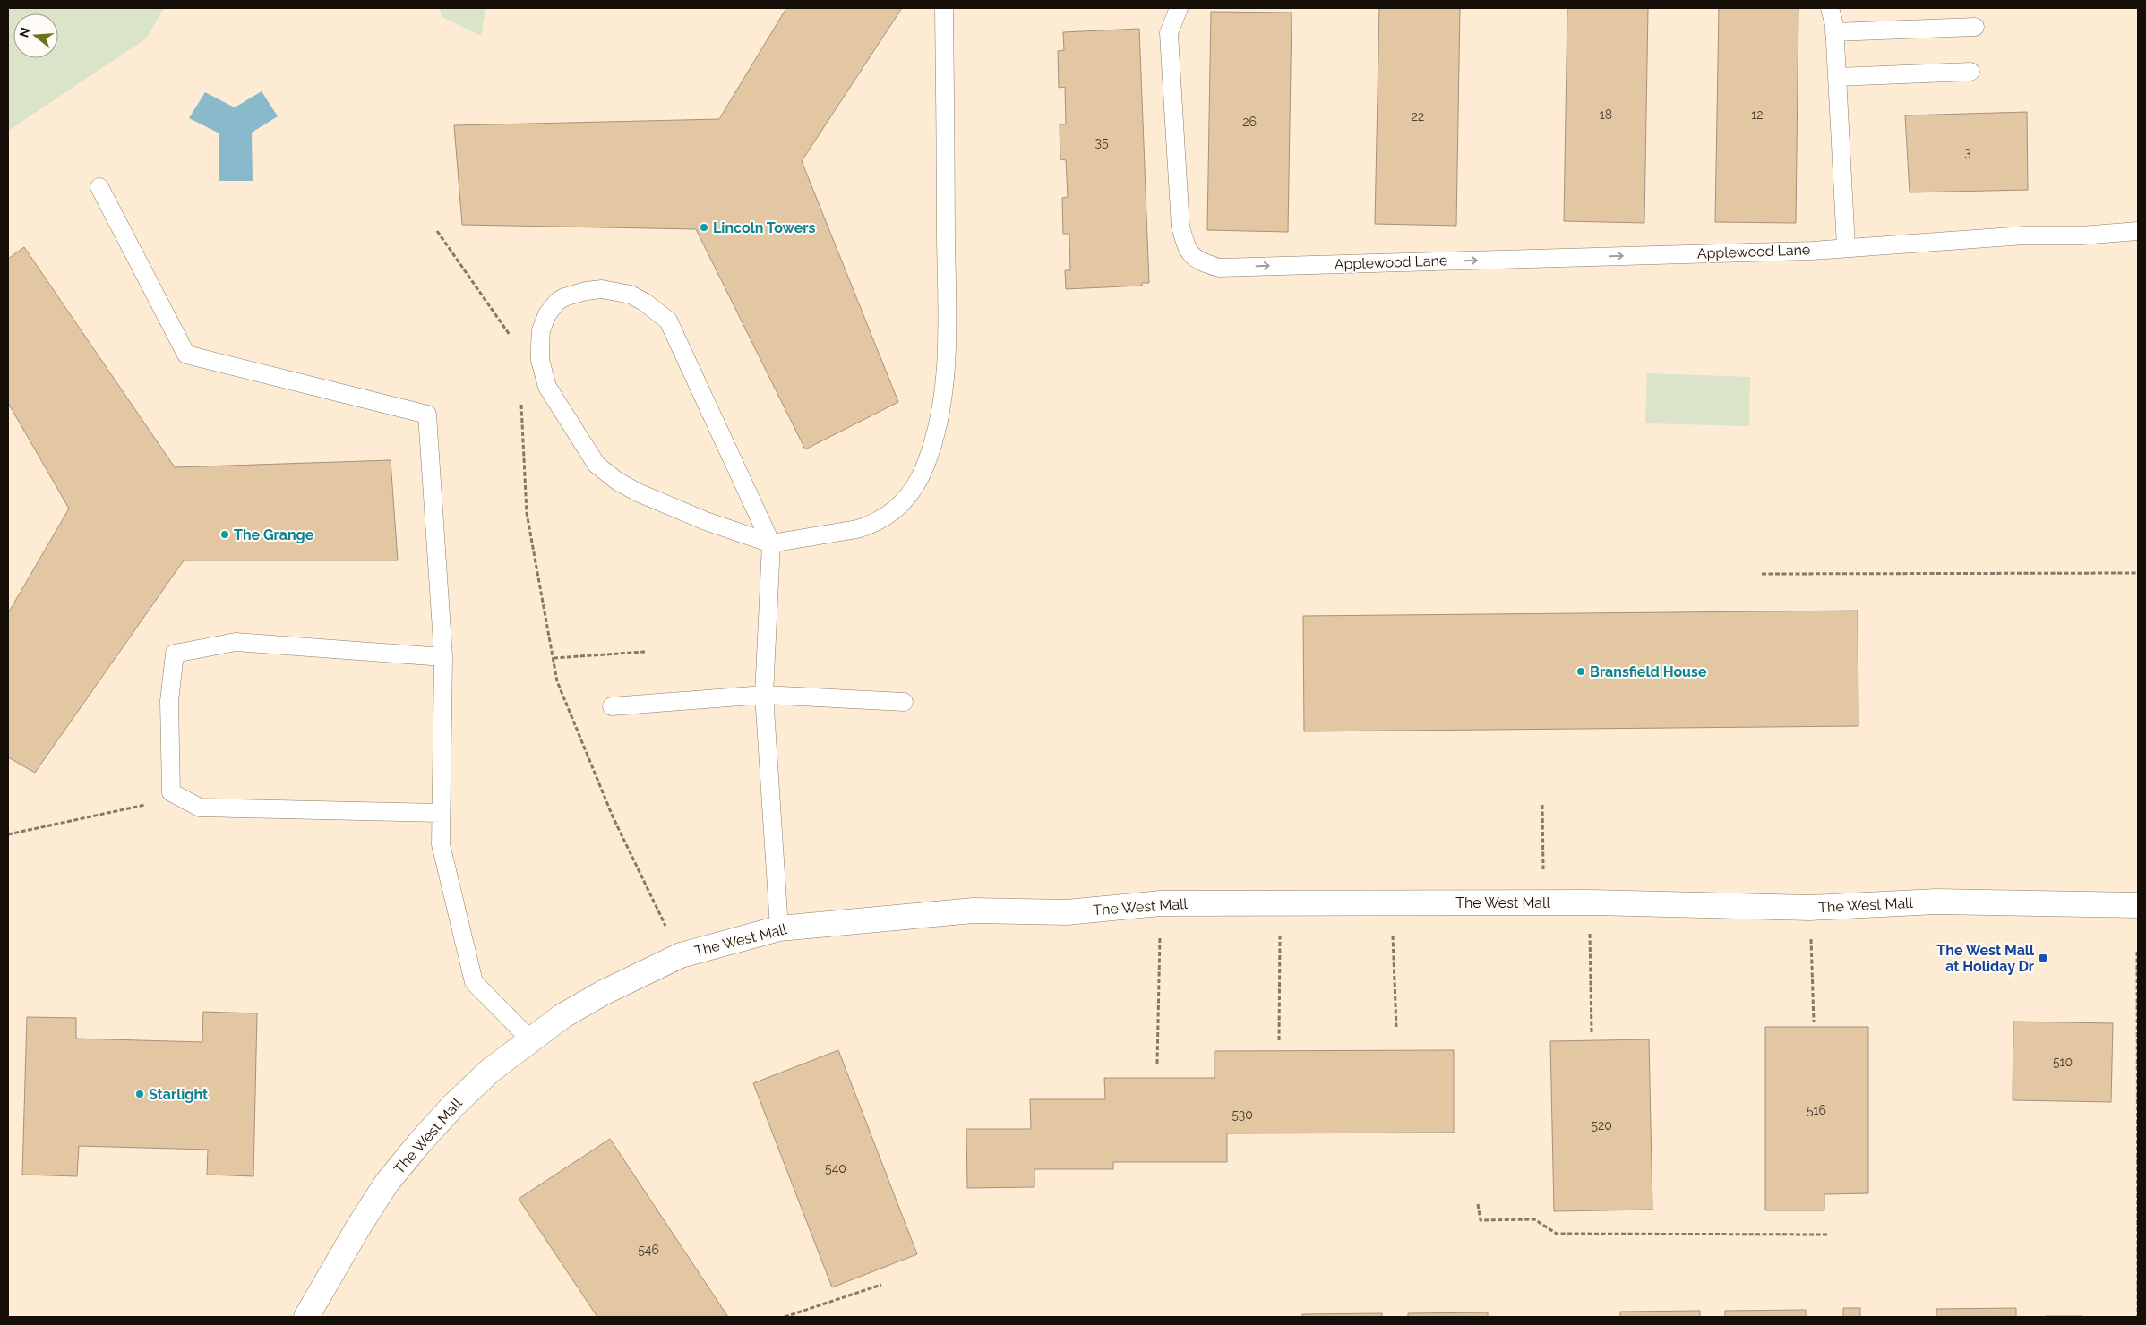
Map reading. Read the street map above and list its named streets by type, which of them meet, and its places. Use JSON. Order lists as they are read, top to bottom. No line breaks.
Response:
{"streets":{"main road":["The West Mall"],"lane":["Applewood Lane"]},"places":{"other":["Lincoln Towers","The Grange","Bransfield House","Starlight"],"transit":["The West Mall at Holiday Dr"]},"house_numbers":["18","12","22","26","35","3","510","516","530","520","540","546"],"north":"left"}
